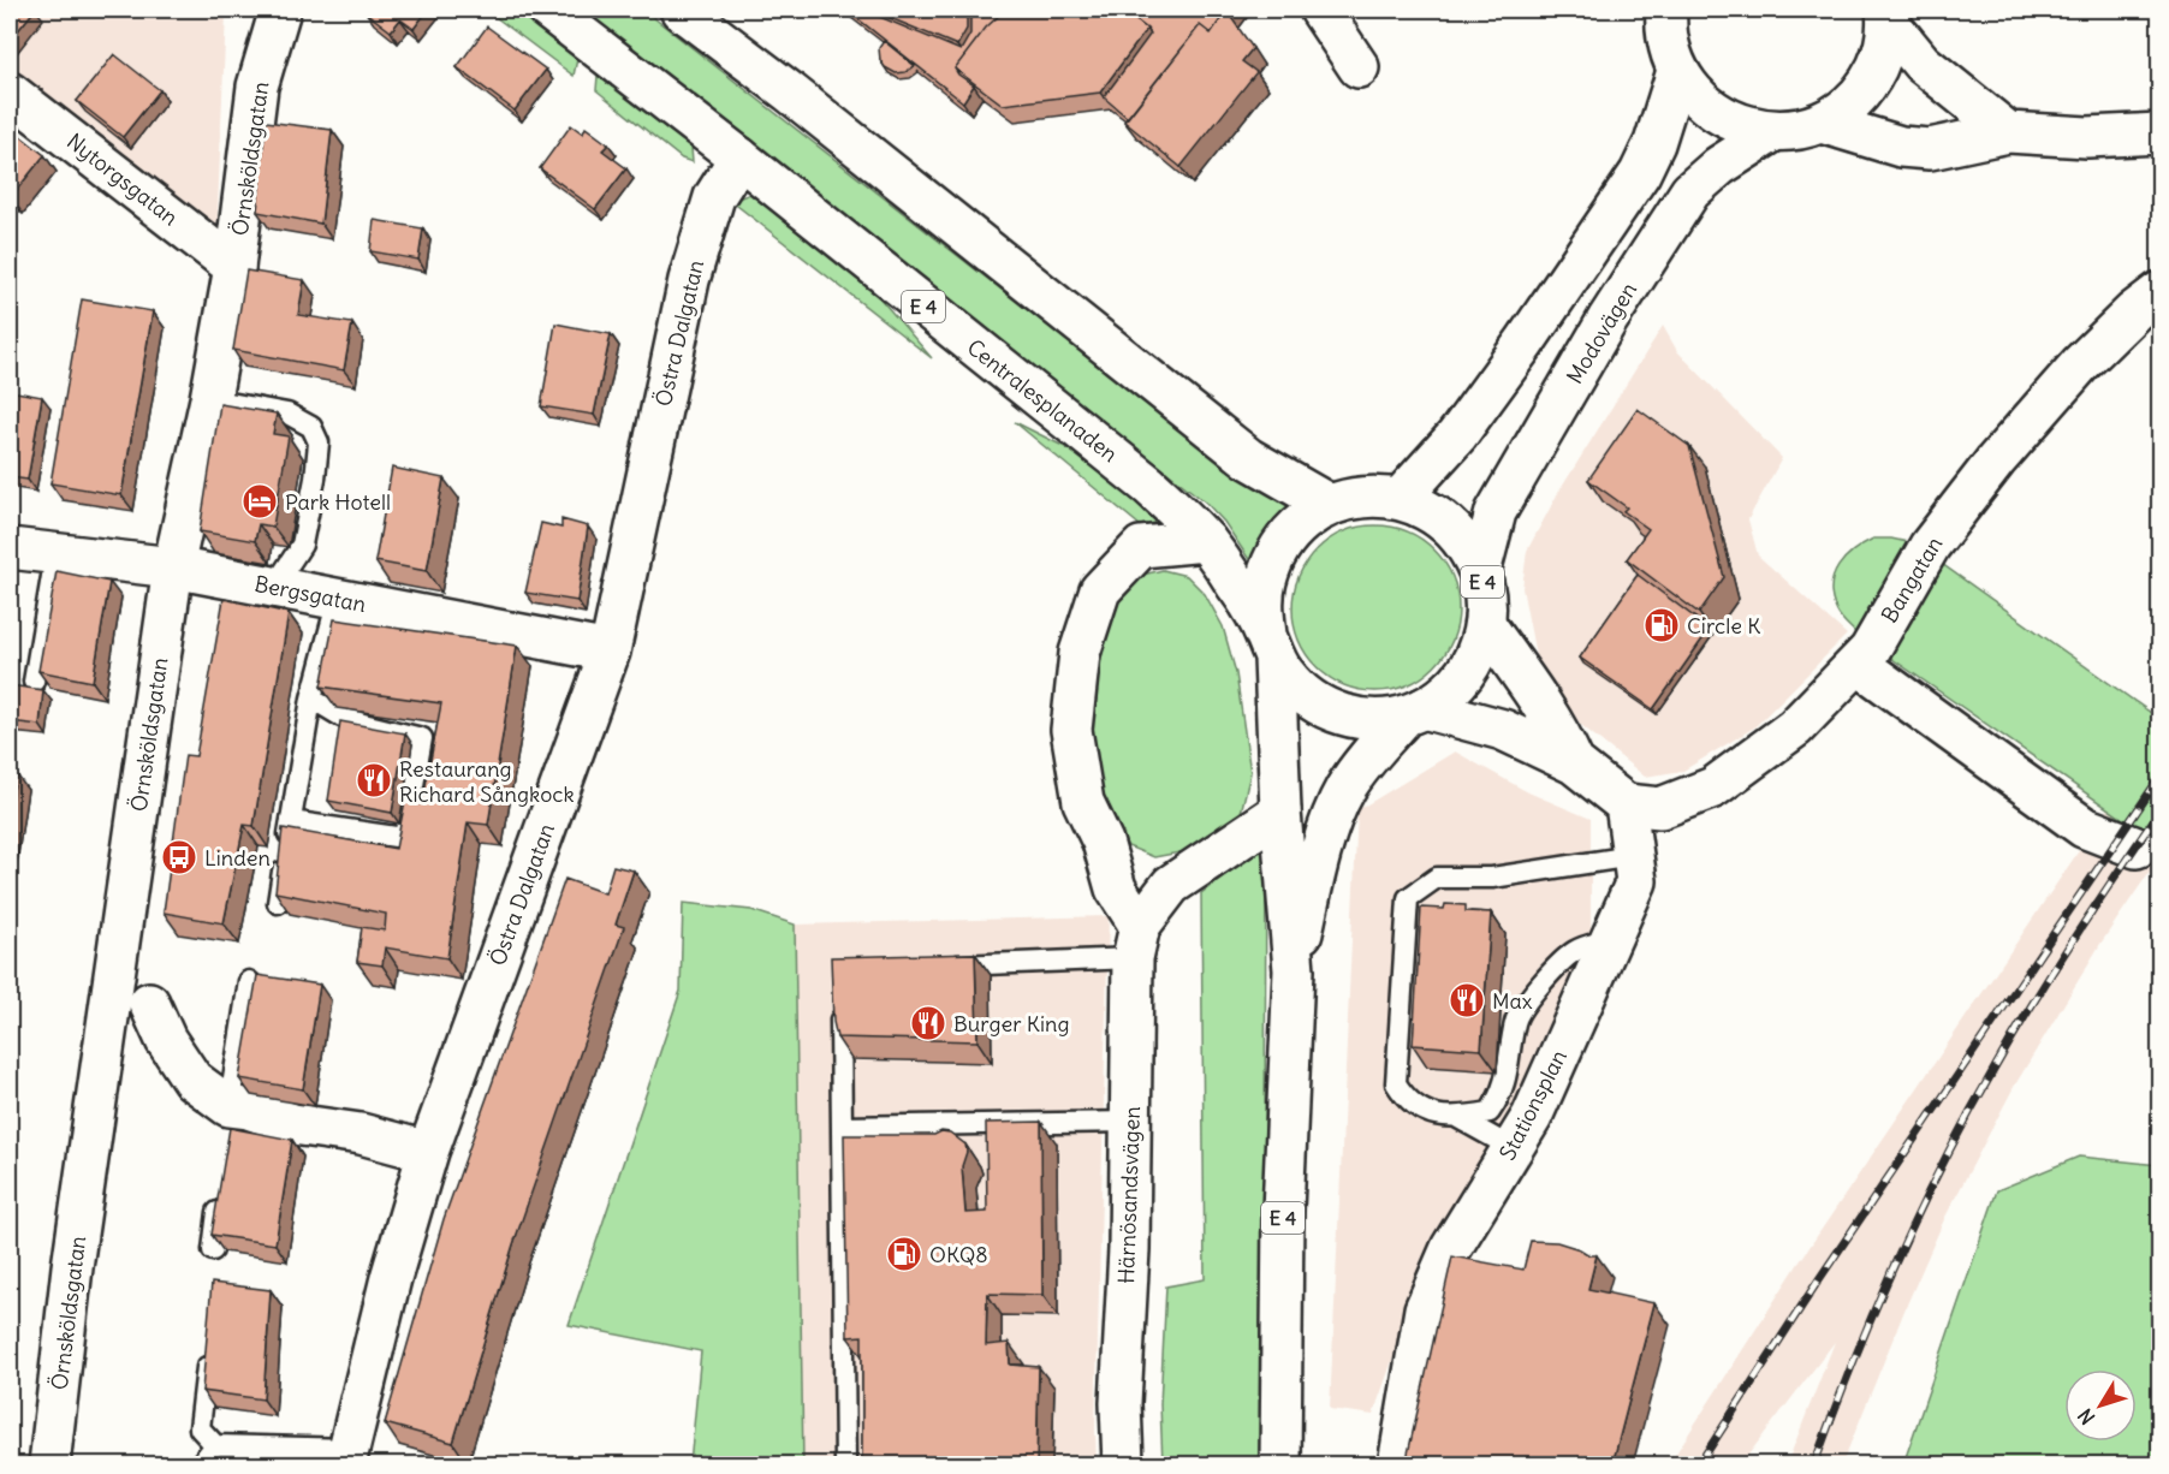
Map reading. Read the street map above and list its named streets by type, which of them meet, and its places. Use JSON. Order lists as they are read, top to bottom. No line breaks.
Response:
{"streets":{"main road":["Örnsköldsgatan","Nytorgsgatan","E 4","Östra Dalgatan","Modovägen","Centralesplanaden","Bangatan","Bergsgatan","Stationsplan","Härnösandsvägen"]},"crossings":[["Örnsköldsgatan","Nytorgsgatan"],["Örnsköldsgatan","Bergsgatan"],["E 4","Modovägen"],["E 4","Centralesplanaden"],["Östra Dalgatan","Centralesplanaden"],["Östra Dalgatan","Bergsgatan"],["Modovägen","Centralesplanaden"],["Bangatan","Stationsplan"]],"places":{"hotel":["Park Hotell"],"fuel station":["Circle K","OKQ8"],"restaurant":["Restaurang Richard Sångkock","Max","Burger King"],"bus stop":["Linden"]},"north":"bottom left"}
